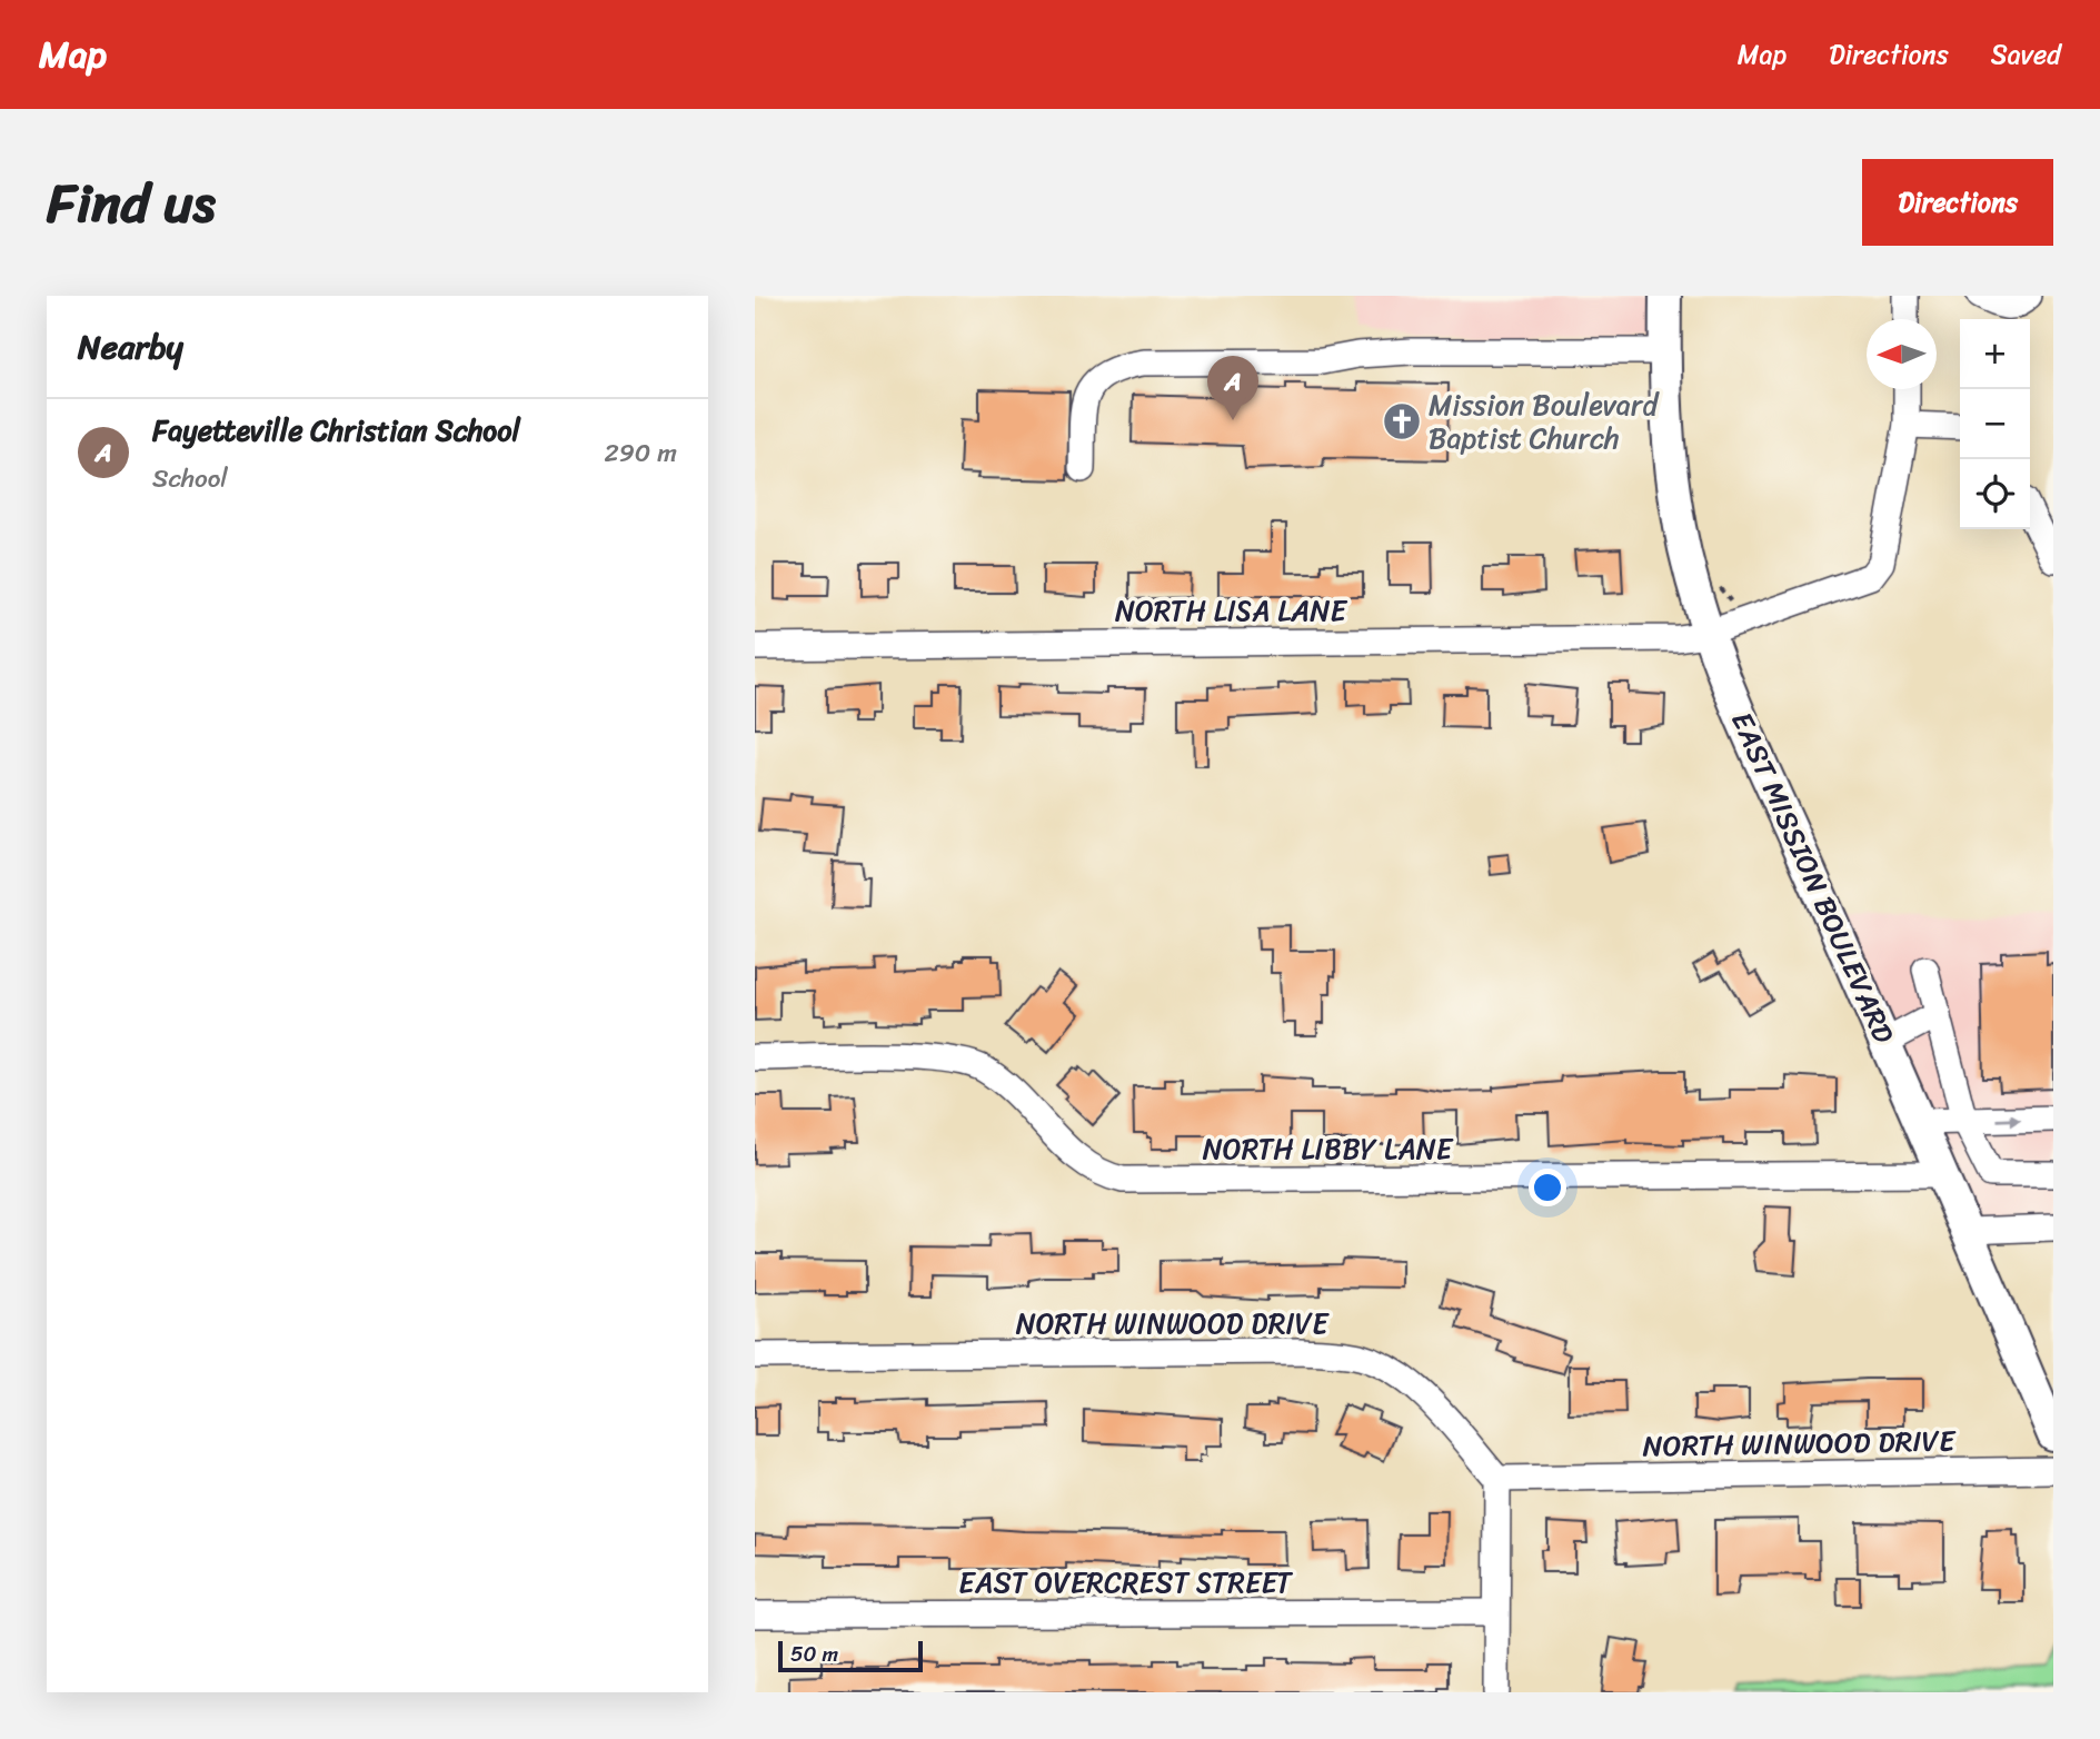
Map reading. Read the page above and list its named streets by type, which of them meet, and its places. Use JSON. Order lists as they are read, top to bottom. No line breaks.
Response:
{"streets":{"main road":["EAST MISSION BOULEVARD"],"street":["NORTH LISA LANE","NORTH LIBBY LANE","NORTH WINWOOD DRIVE","EAST OVERCREST STREET"]},"crossings":[["NORTH LISA LANE","EAST MISSION BOULEVARD"],["EAST MISSION BOULEVARD","NORTH LIBBY LANE"]],"places":{"church":["Mission Boulevard Baptist Church"]},"scale_bar":"50 m","north":"left","page":{"header":"Map","nav":["Map","Directions","Saved"],"title":"Find us","buttons":"Directions","heading":"Nearby","map_buttons":["+","−"],"pins":"A","list":[{"mark":"A","name":"Fayetteville Christian School","note":"School","value":"290 m"}],"scale":"50 m"}}
